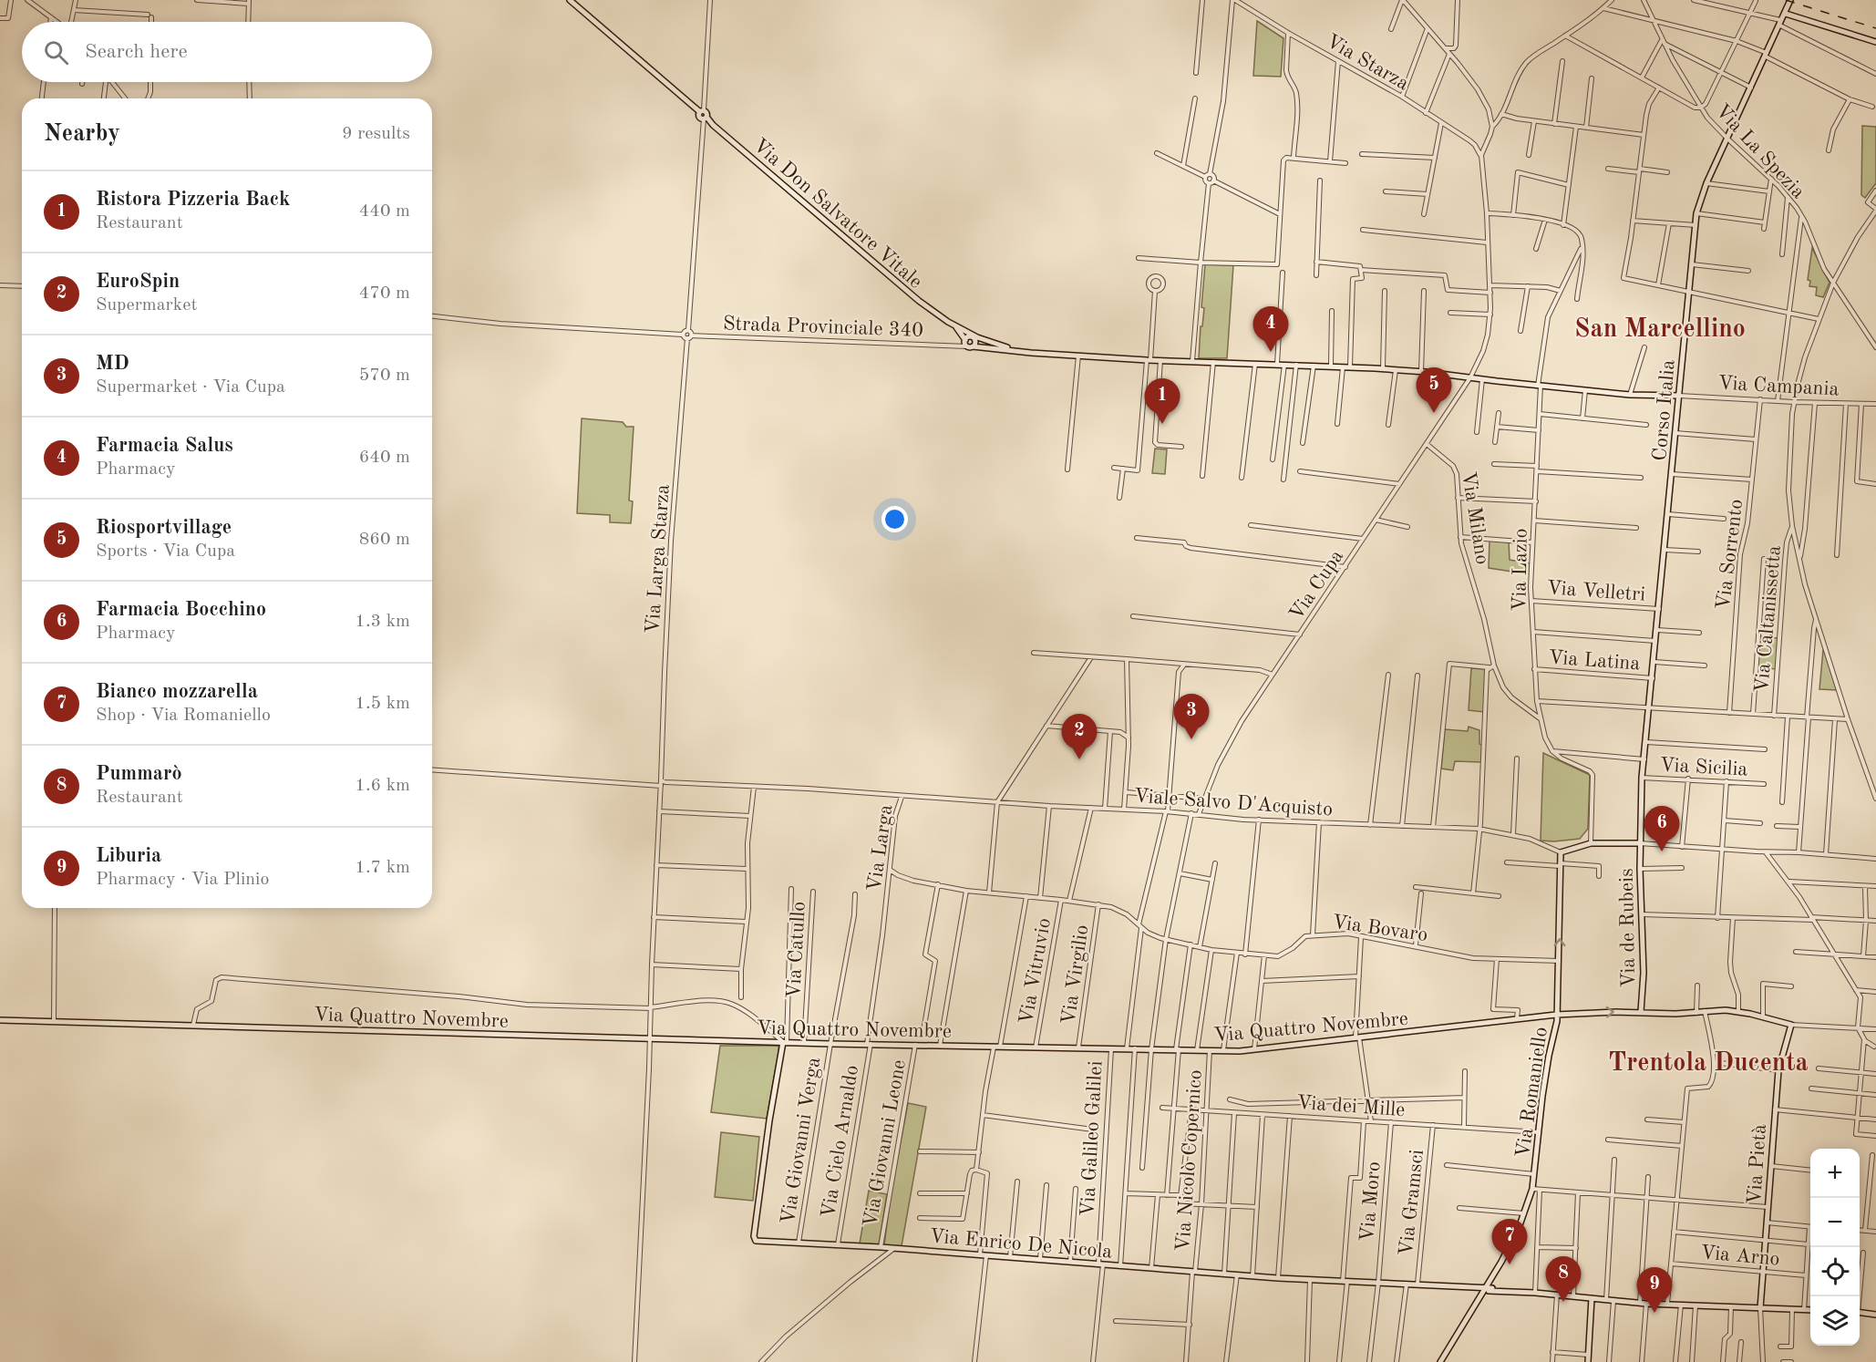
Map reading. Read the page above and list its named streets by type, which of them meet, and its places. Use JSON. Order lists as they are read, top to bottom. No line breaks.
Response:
{"streets":{"street":["Via Starza","Via La Spezia","Via Don Salvatore Vitale","Strada Provinciale 340","Via Campania","Corso Italia","Via Milano","Via Sorrento","Via Larga Starza","Via Lazio","Via Cupa","Via Velletri","Via Caltanissetta","Via Latina","Via Sicilia","Viale Salvo D'Acquisto","Via Larga","Via Bovaro","Via de Rubeis","Via Catullo","Via Vitruvio","Via Virgilio","Via Quattro Novembre","Via Romaniello","Via dei Mille","Via Galileo Galilei","Via Giovanni Verga","Via Cielo Arnaldo","Via Giovanni Leone","Via Nicolò Copernico","Via Pietà","Via Moro","Via Gramsci","Via Enrico De Nicola","Via Arno"]},"crossings":[["Via Starza","Via Cupa"],["Via La Spezia","Corso Italia"],["Via Don Salvatore Vitale","Strada Provinciale 340"],["Via Don Salvatore Vitale","Via Campania"],["Via Don Salvatore Vitale","Corso Italia"],["Via Don Salvatore Vitale","Via Lazio"],["Via Don Salvatore Vitale","Via Cupa"],["Via Campania","Corso Italia"],["Via Campania","Via Sorrento"],["Corso Italia","Via Velletri"],["Corso Italia","Via Latina"],["Corso Italia","Via Sicilia"],["Corso Italia","Via de Rubeis"],["Via Milano","Via Lazio"],["Via Milano","Via Cupa"],["Via Larga Starza","Via Larga"],["Via Larga Starza","Via Quattro Novembre"],["Via Lazio","Via Velletri"],["Via Lazio","Via Latina"],["Via Cupa","Viale Salvo D'Acquisto"],["Viale Salvo D'Acquisto","Via Larga"],["Viale Salvo D'Acquisto","Via Romaniello"],["Via Larga","Via Bovaro"],["Via Larga","Via Quattro Novembre"],["Via Larga","Via Cielo Arnaldo"],["Via Bovaro","Via Vitruvio"],["Via Bovaro","Via Virgilio"],["Via Bovaro","Via Romaniello"],["Via de Rubeis","Via Quattro Novembre"],["Via Catullo","Via Quattro Novembre"],["Via Vitruvio","Via Quattro Novembre"],["Via Virgilio","Via Quattro Novembre"],["Via Quattro Novembre","Via Romaniello"],["Via Quattro Novembre","Via Galileo Galilei"],["Via Quattro Novembre","Via Giovanni Verga"],["Via Quattro Novembre","Via Cielo Arnaldo"],["Via Quattro Novembre","Via Giovanni Leone"],["Via Quattro Novembre","Via Nicolò Copernico"],["Via Quattro Novembre","Via Pietà"],["Via Quattro Novembre","Via Enrico De Nicola"],["Via Romaniello","Via dei Mille"],["Via Romaniello","Via Enrico De Nicola"],["Via dei Mille","Via Nicolò Copernico"],["Via dei Mille","Via Moro"],["Via dei Mille","Via Gramsci"],["Via Galileo Galilei","Via Enrico De Nicola"],["Via Giovanni Verga","Via Enrico De Nicola"],["Via Cielo Arnaldo","Via Enrico De Nicola"],["Via Giovanni Leone","Via Enrico De Nicola"],["Via Nicolò Copernico","Via Enrico De Nicola"],["Via Pietà","Via Enrico De Nicola"],["Via Pietà","Via Arno"],["Via Moro","Via Enrico De Nicola"],["Via Gramsci","Via Enrico De Nicola"]],"districts":["San Marcellino","Trentola Ducenta"],"page":{"search":"Search here","heading":["Nearby","9 results"],"list":[{"mark":"1","name":"Ristora Pizzeria Back","note":"Restaurant","value":"440 m"},{"mark":"2","name":"EuroSpin","note":"Supermarket","value":"470 m"},{"mark":"3","name":"MD","note":"Supermarket · Via Cupa","value":"570 m"},{"mark":"4","name":"Farmacia Salus","note":"Pharmacy","value":"640 m"},{"mark":"5","name":"Riosportvillage","note":"Sports · Via Cupa","value":"860 m"},{"mark":"6","name":"Farmacia Bocchino","note":"Pharmacy","value":"1.3 km"},{"mark":"7","name":"Bianco mozzarella","note":"Shop · Via Romaniello","value":"1.5 km"},{"mark":"8","name":"Pummarò","note":"Restaurant","value":"1.6 km"},{"mark":"9","name":"Liburia","note":"Pharmacy · Via Plinio","value":"1.7 km"}],"pins":["4","5","1","3","2","6","7","8","9"],"map_buttons":["+","−"]}}
